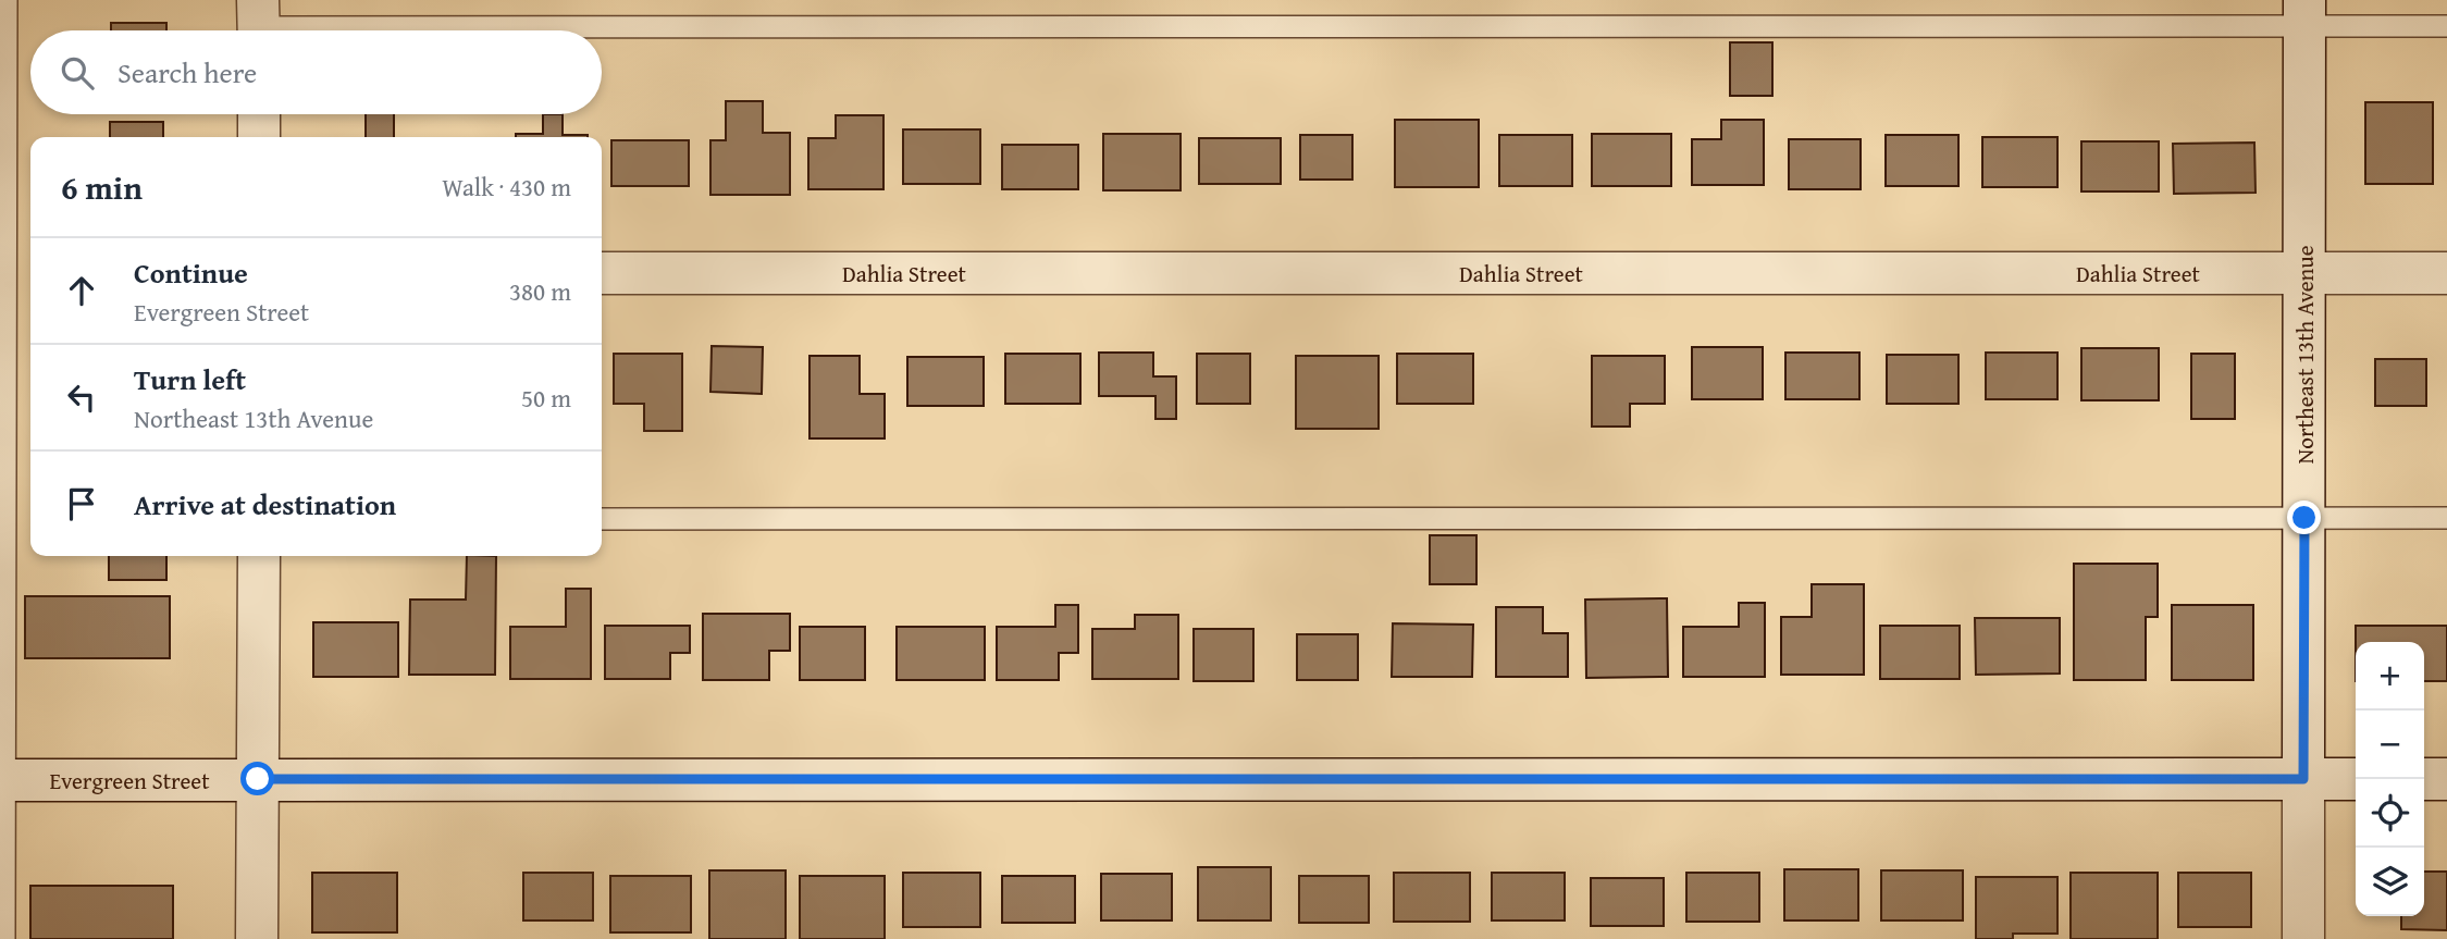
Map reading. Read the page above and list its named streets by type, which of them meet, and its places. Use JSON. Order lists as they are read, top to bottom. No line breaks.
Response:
{"streets":{"street":["Dahlia Street","Northeast 13th Avenue","Evergreen Street"]},"crossings":[["Dahlia Street","Northeast 13th Avenue"],["Northeast 13th Avenue","Evergreen Street"]],"page":{"search":"Search here","heading":["6 min","Walk · 430 m"],"list":[["Continue","Evergreen Street","380 m"],["Turn left","Northeast 13th Avenue","50 m"],"Arrive at destination"],"map_buttons":["+","−"]}}
